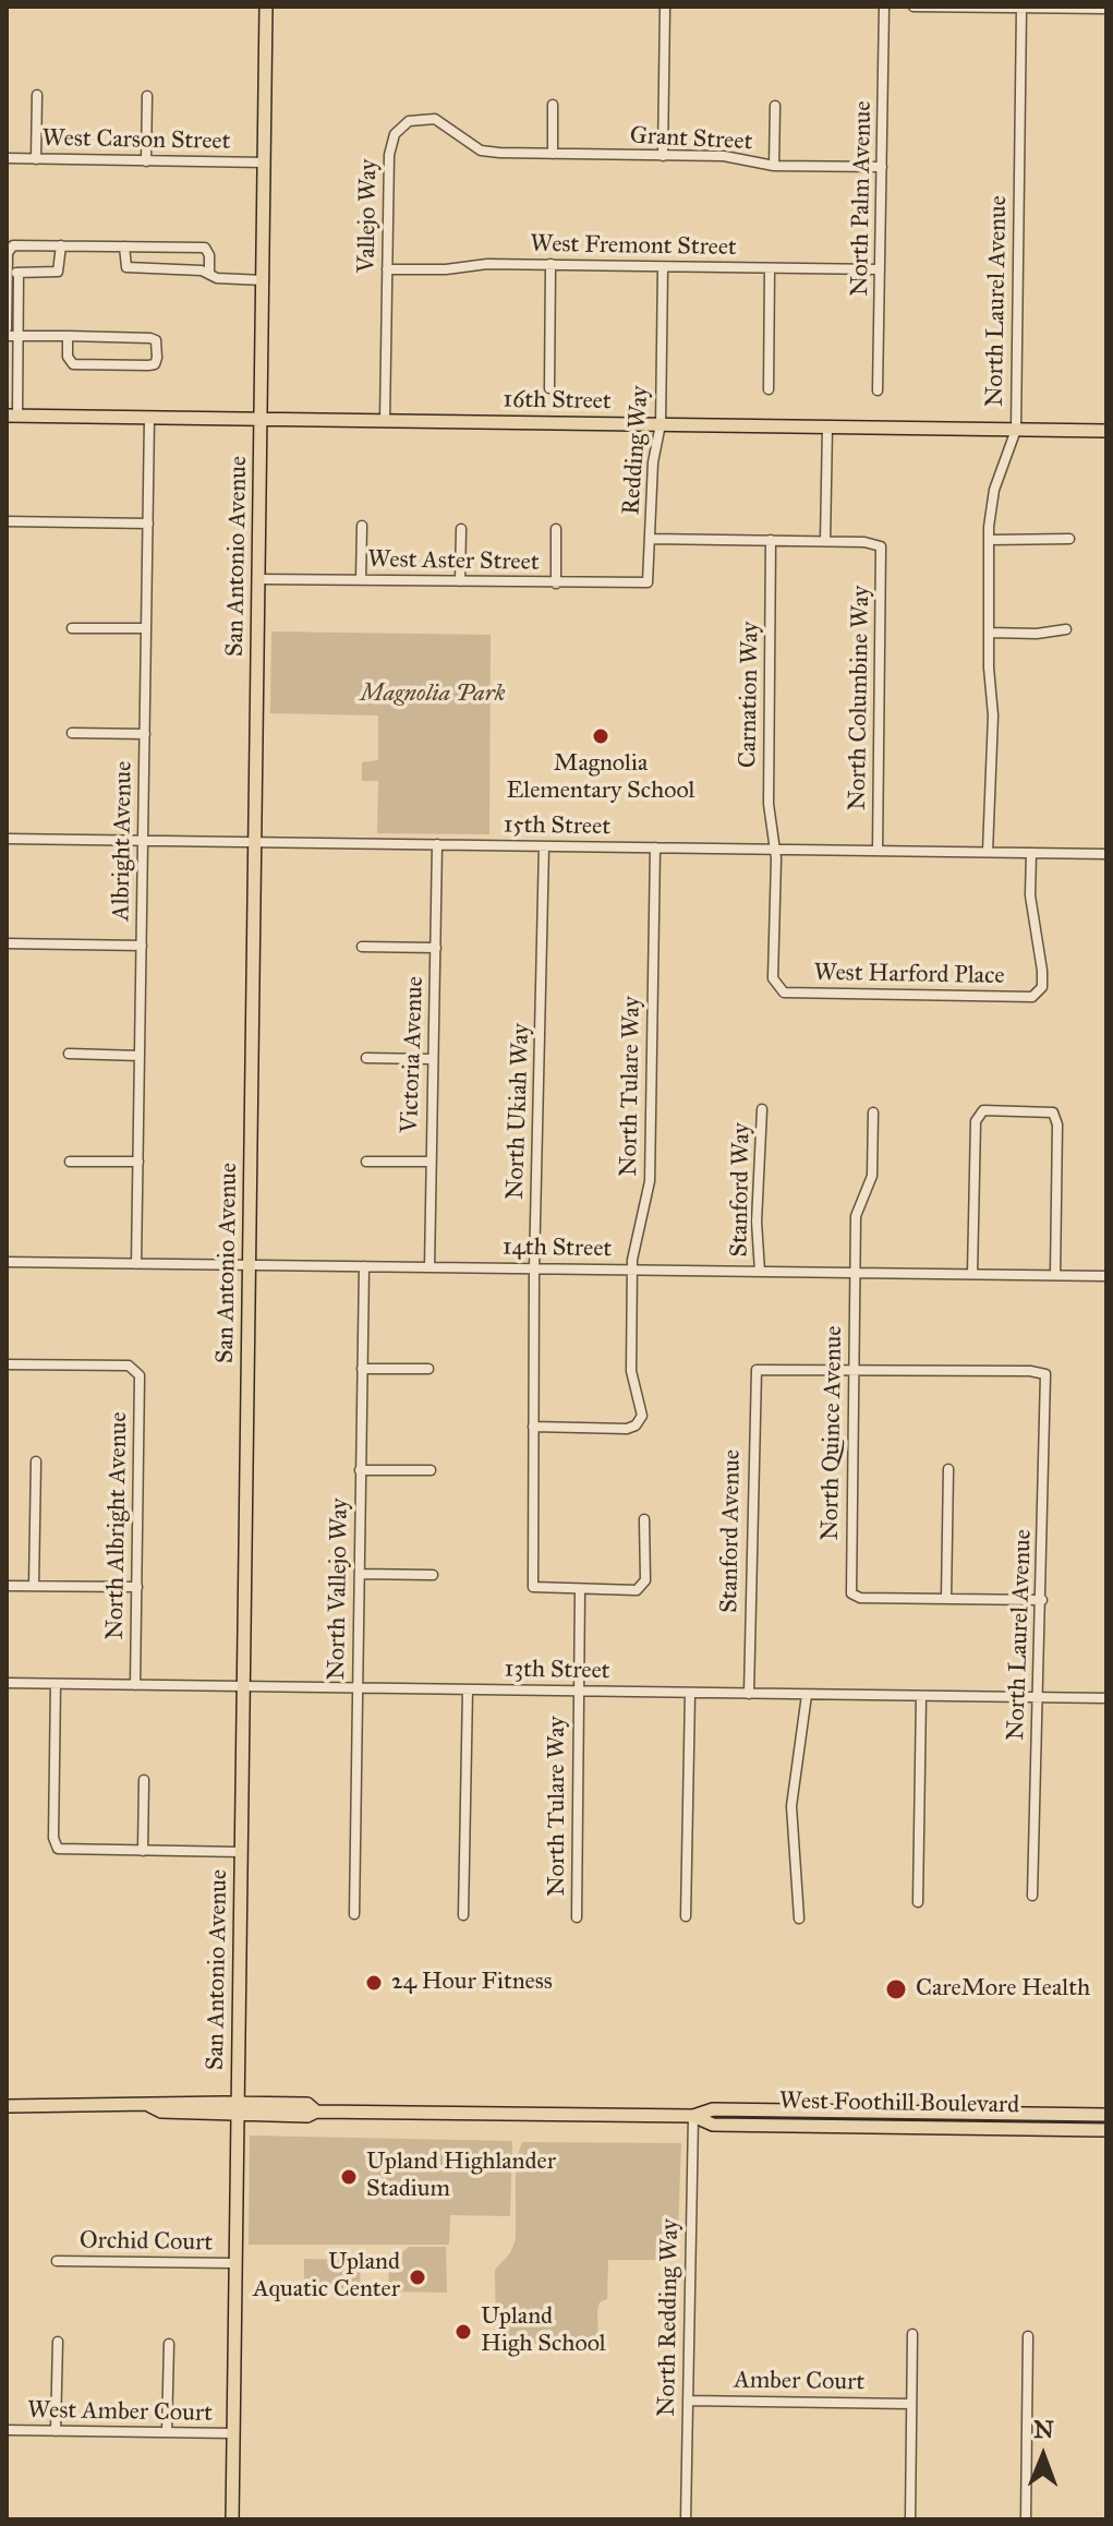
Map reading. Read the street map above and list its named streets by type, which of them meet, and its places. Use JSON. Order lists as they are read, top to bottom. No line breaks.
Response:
{"streets":{"main road":["16th Street","San Antonio Avenue","West Foothill Boulevard"],"street":["Grant Street","West Carson Street","North Palm Avenue","Vallejo Way","West Fremont Street","North Laurel Avenue","Redding Way","West Aster Street","Carnation Way","North Columbine Way","15th Street","Albright Avenue","West Harford Place","Victoria Avenue","North Tulare Way","North Ukiah Way","Stanford Way","14th Street","North Quince Avenue","North Albright Avenue","Stanford Avenue","North Vallejo Way","13th Street","Orchid Court","North Redding Way","Amber Court","West Amber Court"]},"crossings":[["Grant Street","North Palm Avenue"],["Grant Street","Vallejo Way"],["West Carson Street","San Antonio Avenue"],["North Palm Avenue","West Fremont Street"],["Vallejo Way","West Fremont Street"],["Vallejo Way","16th Street"],["West Fremont Street","Redding Way"],["North Laurel Avenue","16th Street"],["North Laurel Avenue","15th Street"],["North Laurel Avenue","North Quince Avenue"],["North Laurel Avenue","Stanford Avenue"],["North Laurel Avenue","13th Street"],["16th Street","Redding Way"],["16th Street","San Antonio Avenue"],["16th Street","Albright Avenue"],["Redding Way","West Aster Street"],["San Antonio Avenue","West Aster Street"],["San Antonio Avenue","15th Street"],["San Antonio Avenue","14th Street"],["San Antonio Avenue","13th Street"],["San Antonio Avenue","West Foothill Boulevard"],["San Antonio Avenue","Orchid Court"],["San Antonio Avenue","West Amber Court"],["Carnation Way","15th Street"],["Carnation Way","West Harford Place"],["North Columbine Way","15th Street"],["15th Street","Albright Avenue"],["15th Street","West Harford Place"],["15th Street","Victoria Avenue"],["15th Street","North Tulare Way"],["15th Street","North Ukiah Way"],["Albright Avenue","14th Street"],["Victoria Avenue","14th Street"],["North Tulare Way","North Ukiah Way"],["North Tulare Way","14th Street"],["North Tulare Way","13th Street"],["North Ukiah Way","14th Street"],["Stanford Way","14th Street"],["14th Street","North Quince Avenue"],["14th Street","North Vallejo Way"],["North Quince Avenue","Stanford Avenue"],["North Albright Avenue","13th Street"],["Stanford Avenue","13th Street"],["North Vallejo Way","13th Street"],["West Foothill Boulevard","North Redding Way"],["North Redding Way","Amber Court"]],"parks":["Magnolia Park"],"places":["Magnolia Elementary School","24 Hour Fitness","CareMore Health","Upland Highlander Stadium","Upland Aquatic Center","Upland High School"],"north":"top"}
